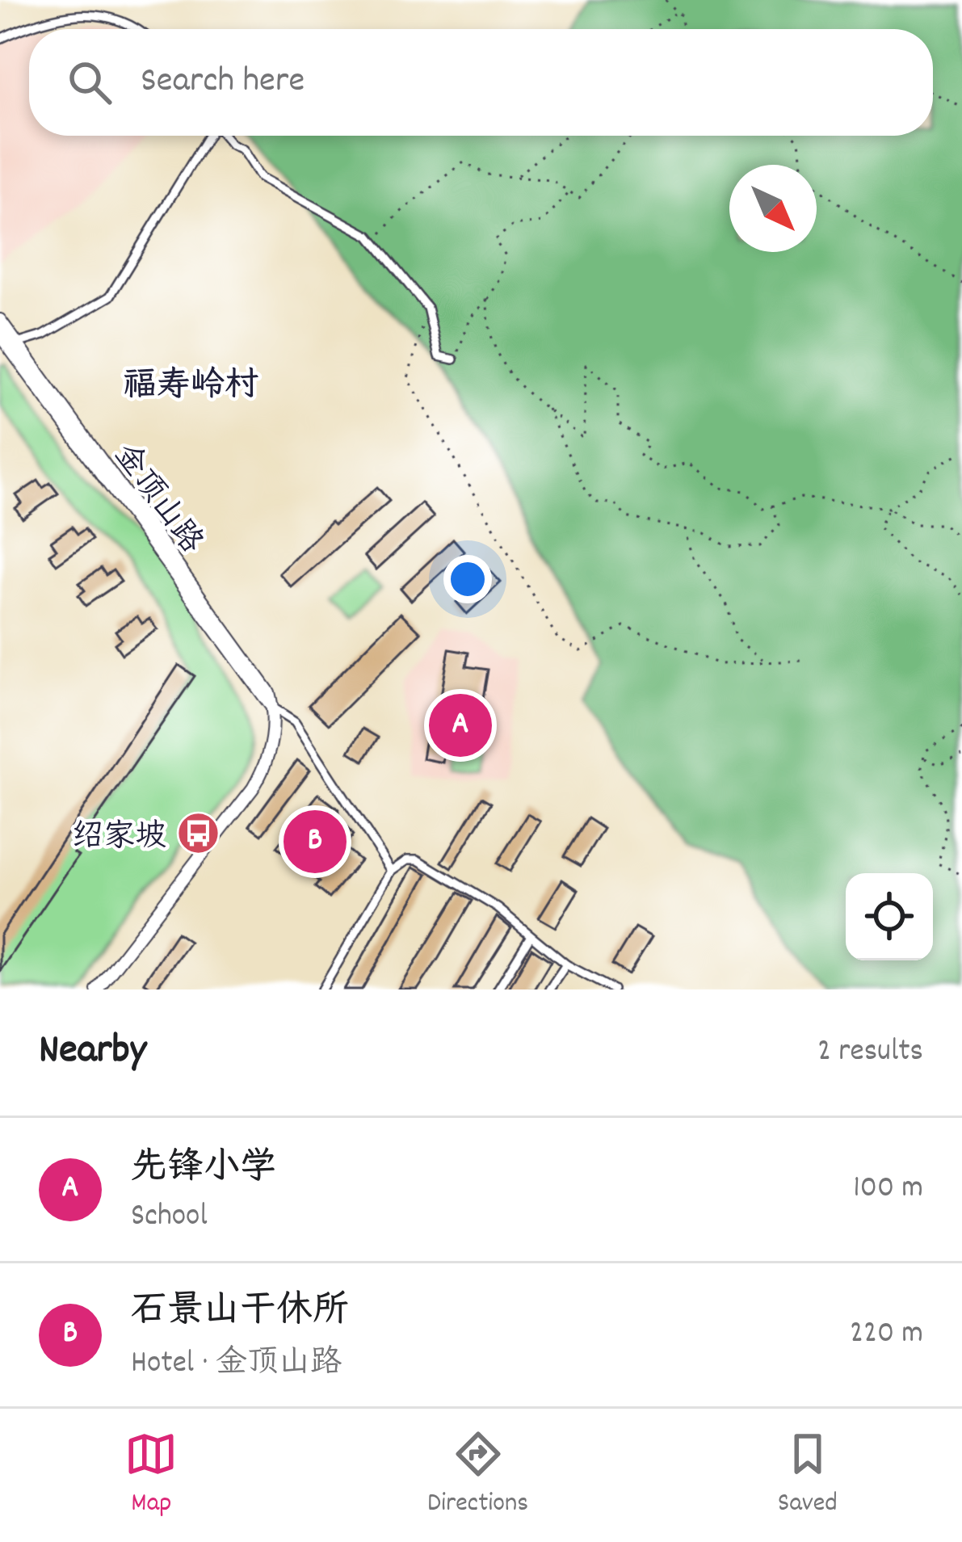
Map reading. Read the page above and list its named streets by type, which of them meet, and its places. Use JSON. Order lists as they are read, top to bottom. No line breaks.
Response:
{"streets":{"street":["金顶山路"]},"districts":["福寿岭村"],"places":{"bus stop":["绍家坡"]},"north":"bottom right","page":{"search":"Search here","pins":["A","B"],"heading":["Nearby","2 results"],"list":[{"mark":"A","name":"先锋小学","note":"School","value":"100 m"},{"mark":"B","name":"石景山干休所","note":"Hotel · 金顶山路","value":"220 m"}],"nav":["Map","Directions","Saved"]}}
